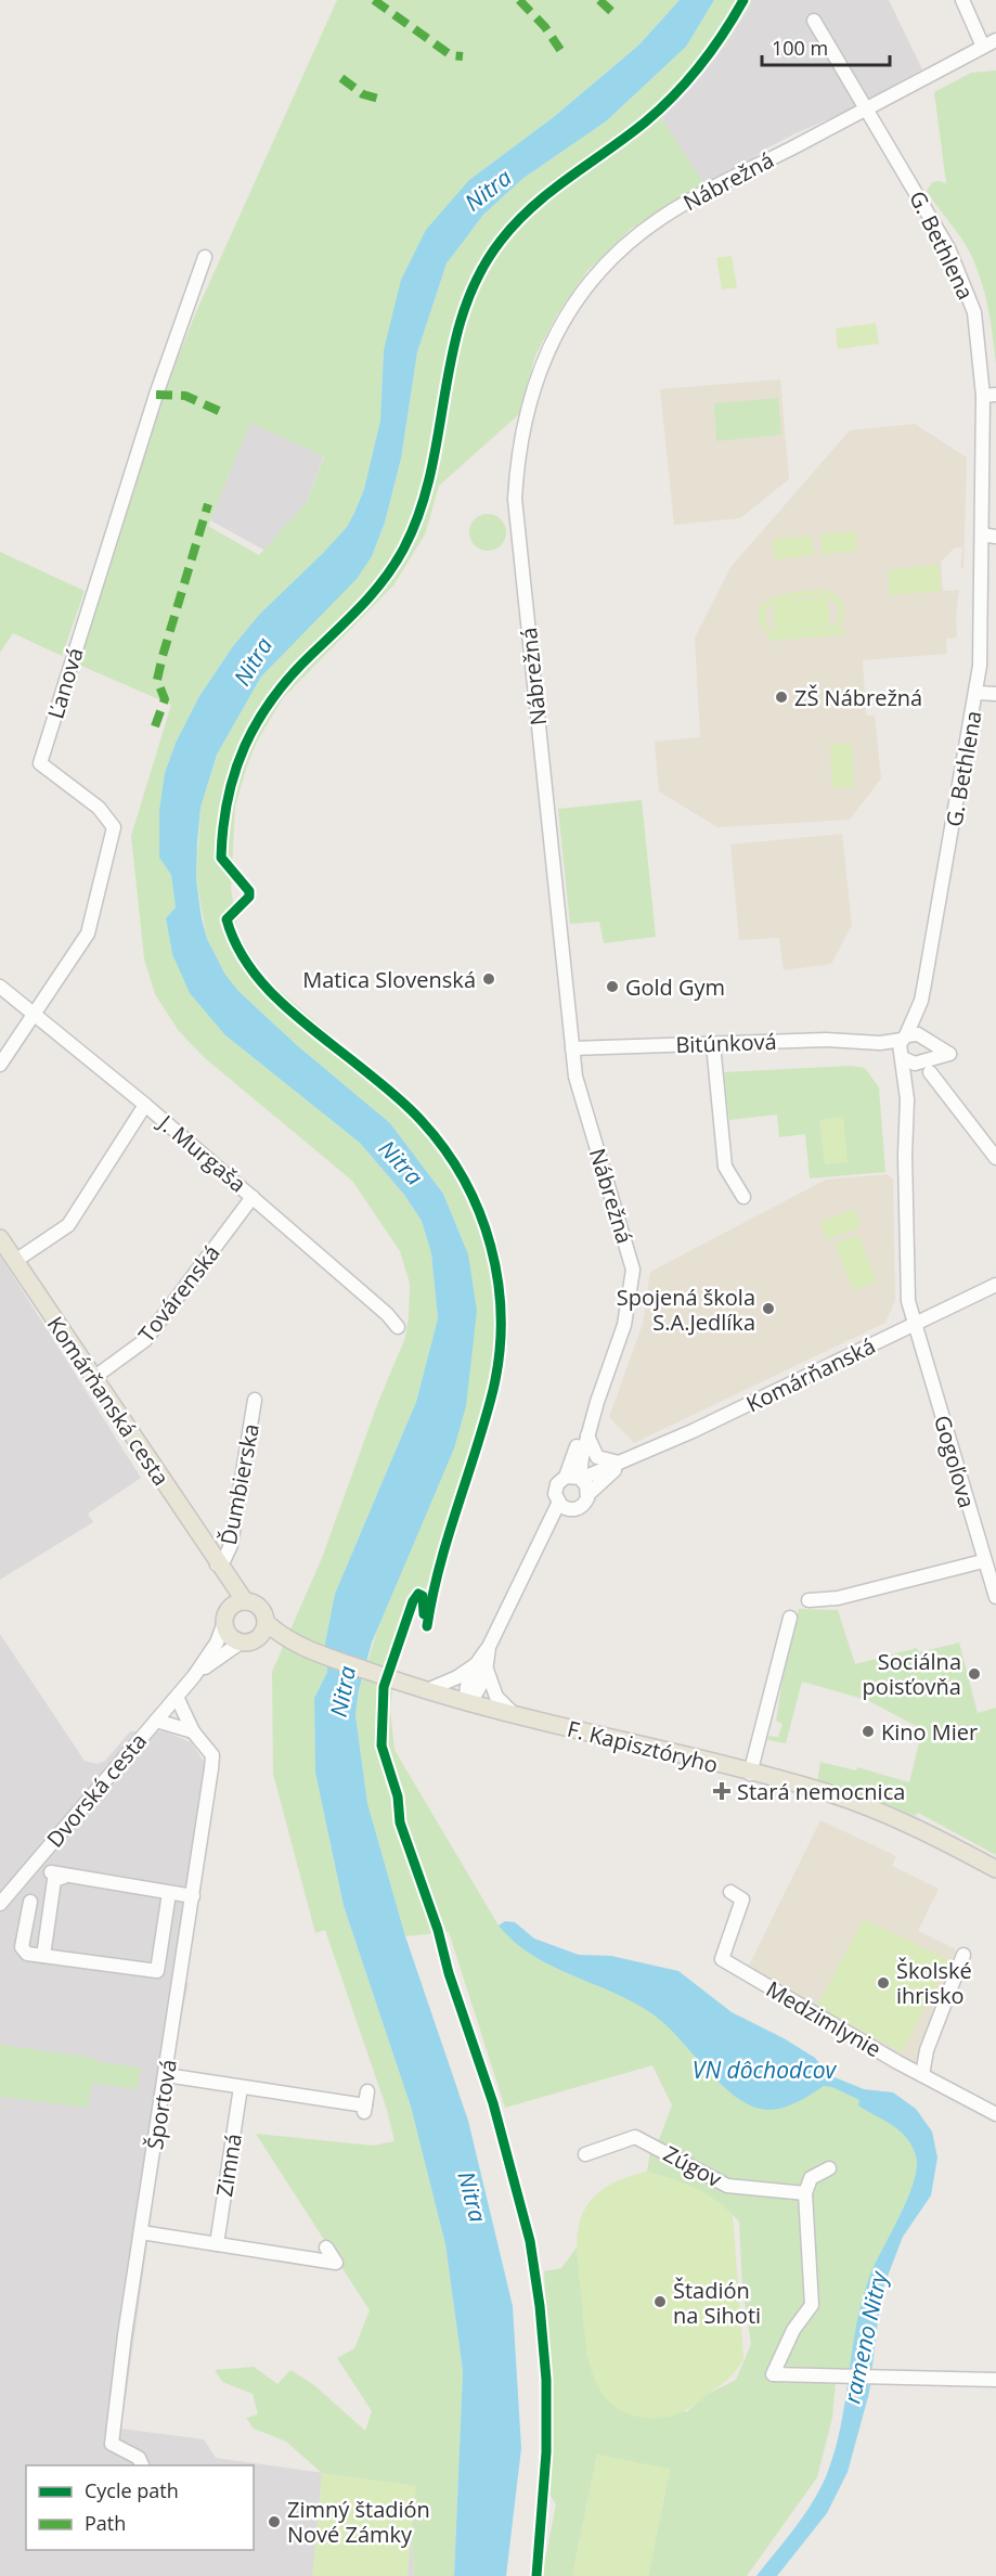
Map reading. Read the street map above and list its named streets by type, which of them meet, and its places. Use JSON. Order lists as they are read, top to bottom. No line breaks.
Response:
{"streets":{"main road":["Komárňanská cesta","F. Kapisztóryho"],"street":["Nábrežná","G. Bethlena","Ľanová","Bitúnková","J. Murgaša","Továrenská","Komárňanská","Gogoľova","Ďumbierska","Dvorská cesta","Medzimlynie","Športová","Zimná","Zúgov"]},"crossings":[["Nábrežná","G. Bethlena"],["Nábrežná","Bitúnková"],["Nábrežná","Komárňanská"],["G. Bethlena","Bitúnková"],["Ľanová","J. Murgaša"],["J. Murgaša","Továrenská"],["Továrenská","Komárňanská cesta"],["Komárňanská","Gogoľova"],["Komárňanská cesta","Ďumbierska"],["Komárňanská cesta","Dvorská cesta"],["Dvorská cesta","Športová"]],"water":["Nitra","VN dôchodcov","rameno Nitry"],"places":{"other":["ZŠ Nábrežná","Matica Slovenská","Gold Gym","Spojená škola S.A.Jedlíka","Sociálna poisťovňa","Kino Mier","Školské ihrisko","Štadión na Sihoti","Zimný štadión Nové Zámky"],"health":["Stará nemocnica"]},"legend":["Cycle path","Path"],"scale_bar":"100 m"}
